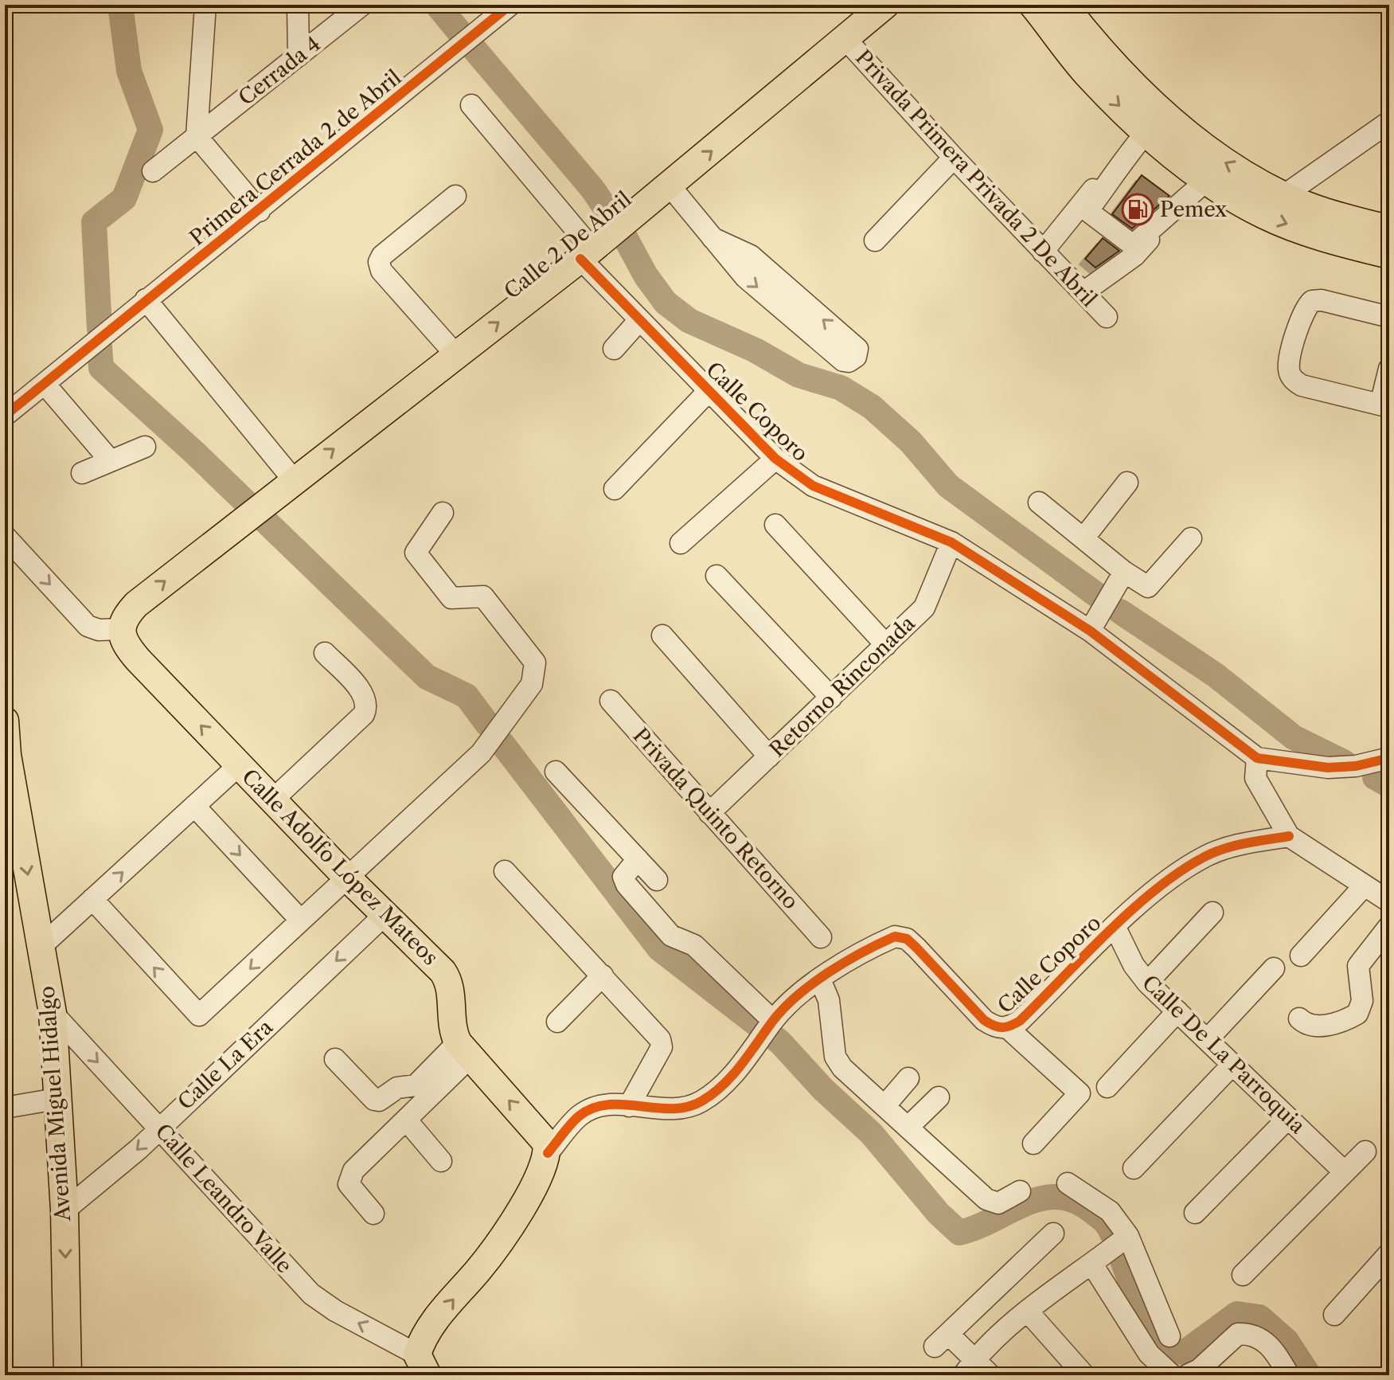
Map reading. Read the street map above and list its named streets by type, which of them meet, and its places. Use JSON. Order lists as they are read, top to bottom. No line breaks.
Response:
{"streets":{"main road":["Calle 2 De Abril","Calle Adolfo López Mateos","Avenida Miguel Hidalgo"],"street":["Cerrada 4","Primera Cerrada 2 de Abril","Privada Primera Privada 2 De Abril","Calle Coporo","Retorno Rinconada","Privada Quinto Retorno","Calle De La Parroquia","Calle La Era","Calle Leandro Valle"]},"crossings":[["Privada Primera Privada 2 De Abril","Calle 2 De Abril"],["Calle 2 De Abril","Calle Coporo"],["Calle 2 De Abril","Calle Adolfo López Mateos"],["Calle Coporo","Retorno Rinconada"],["Calle Coporo","Calle Adolfo López Mateos"],["Calle Coporo","Calle De La Parroquia"],["Retorno Rinconada","Privada Quinto Retorno"],["Calle Adolfo López Mateos","Calle La Era"],["Calle La Era","Avenida Miguel Hidalgo"],["Calle La Era","Calle Leandro Valle"],["Avenida Miguel Hidalgo","Calle Leandro Valle"]],"one_way":["Calle 2 De Abril","Calle Adolfo López Mateos","Avenida Miguel Hidalgo"],"places":{"fuel station":["Pemex"]}}
